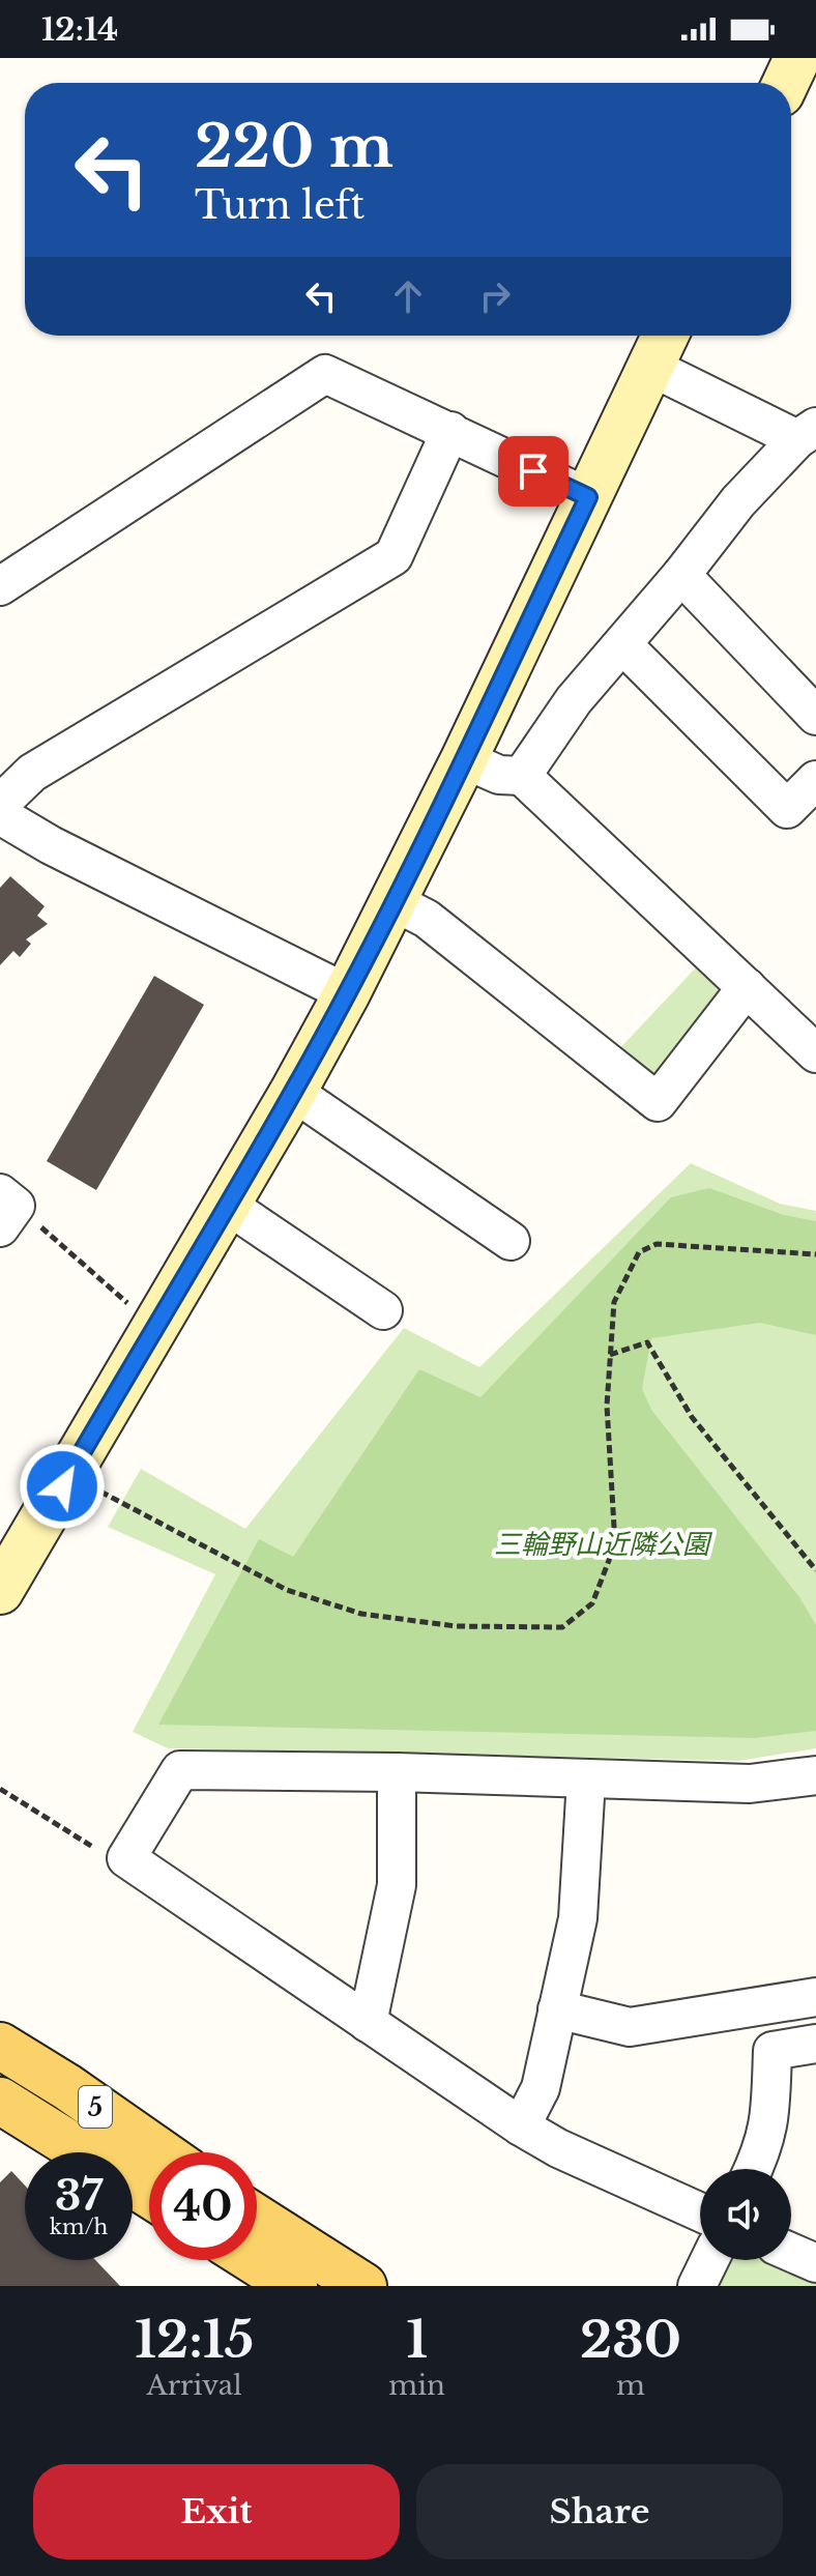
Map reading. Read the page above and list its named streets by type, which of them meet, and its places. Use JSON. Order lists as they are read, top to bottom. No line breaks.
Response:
{"streets":{"main road":["5"]},"parks":["三輪野山近隣公園"],"page":{"status":"12:14","turn":["220 m","Turn left"],"speed":"37 km/h","limit":"40","eta":["12:15","Arrival","1","min","230","m"],"buttons":["Exit","Share"]}}
